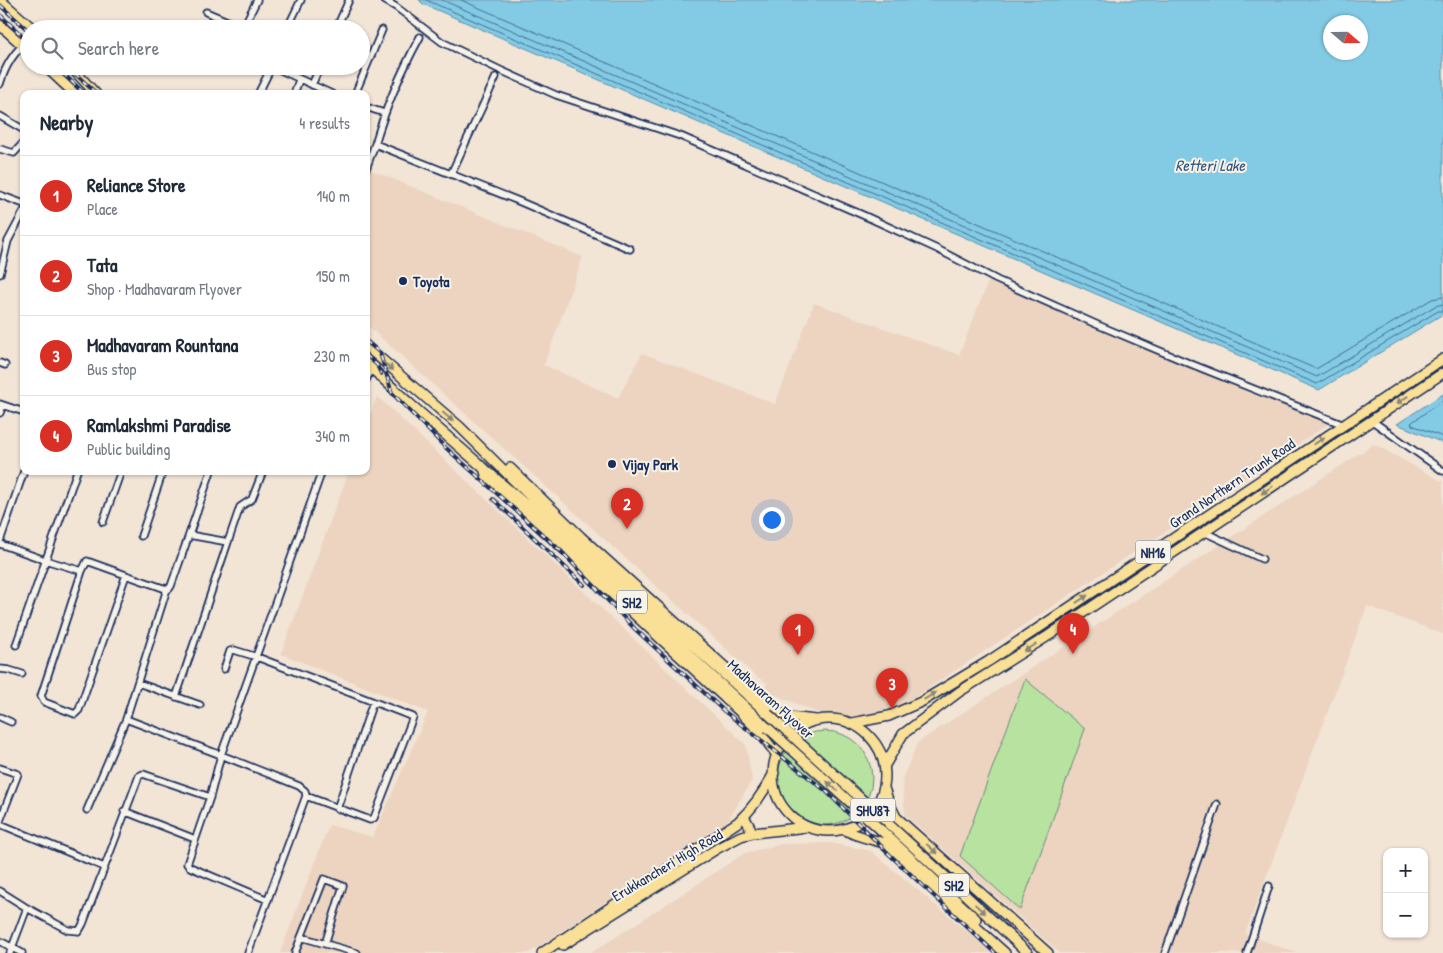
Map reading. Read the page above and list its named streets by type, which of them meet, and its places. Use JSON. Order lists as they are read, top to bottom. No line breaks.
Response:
{"streets":{"main road":["Grand Northern Trunk Road","NH16","SH2","Madhavaram Flyover","SHU87","Erukkancheri High Road"]},"crossings":[["Grand Northern Trunk Road","NH16"],["Grand Northern Trunk Road","SHU87"],["Grand Northern Trunk Road","Erukkancheri High Road"],["NH16","SHU87"],["NH16","Erukkancheri High Road"],["SH2","Madhavaram Flyover"],["SHU87","Erukkancheri High Road"]],"water":["Retteri Lake"],"places":["Toyota","Vijay Park"],"north":"right","page":{"search":"Search here","heading":["Nearby","4 results"],"list":[{"mark":"1","name":"Reliance Store","note":"Place","value":"140 m"},{"mark":"2","name":"Tata","note":"Shop · Madhavaram Flyover","value":"150 m"},{"mark":"3","name":"Madhavaram Rountana","note":"Bus stop","value":"230 m"},{"mark":"4","name":"Ramlakshmi Paradise","note":"Public building","value":"340 m"}],"pins":["2","4","1","3"],"map_buttons":["+","−"]}}
